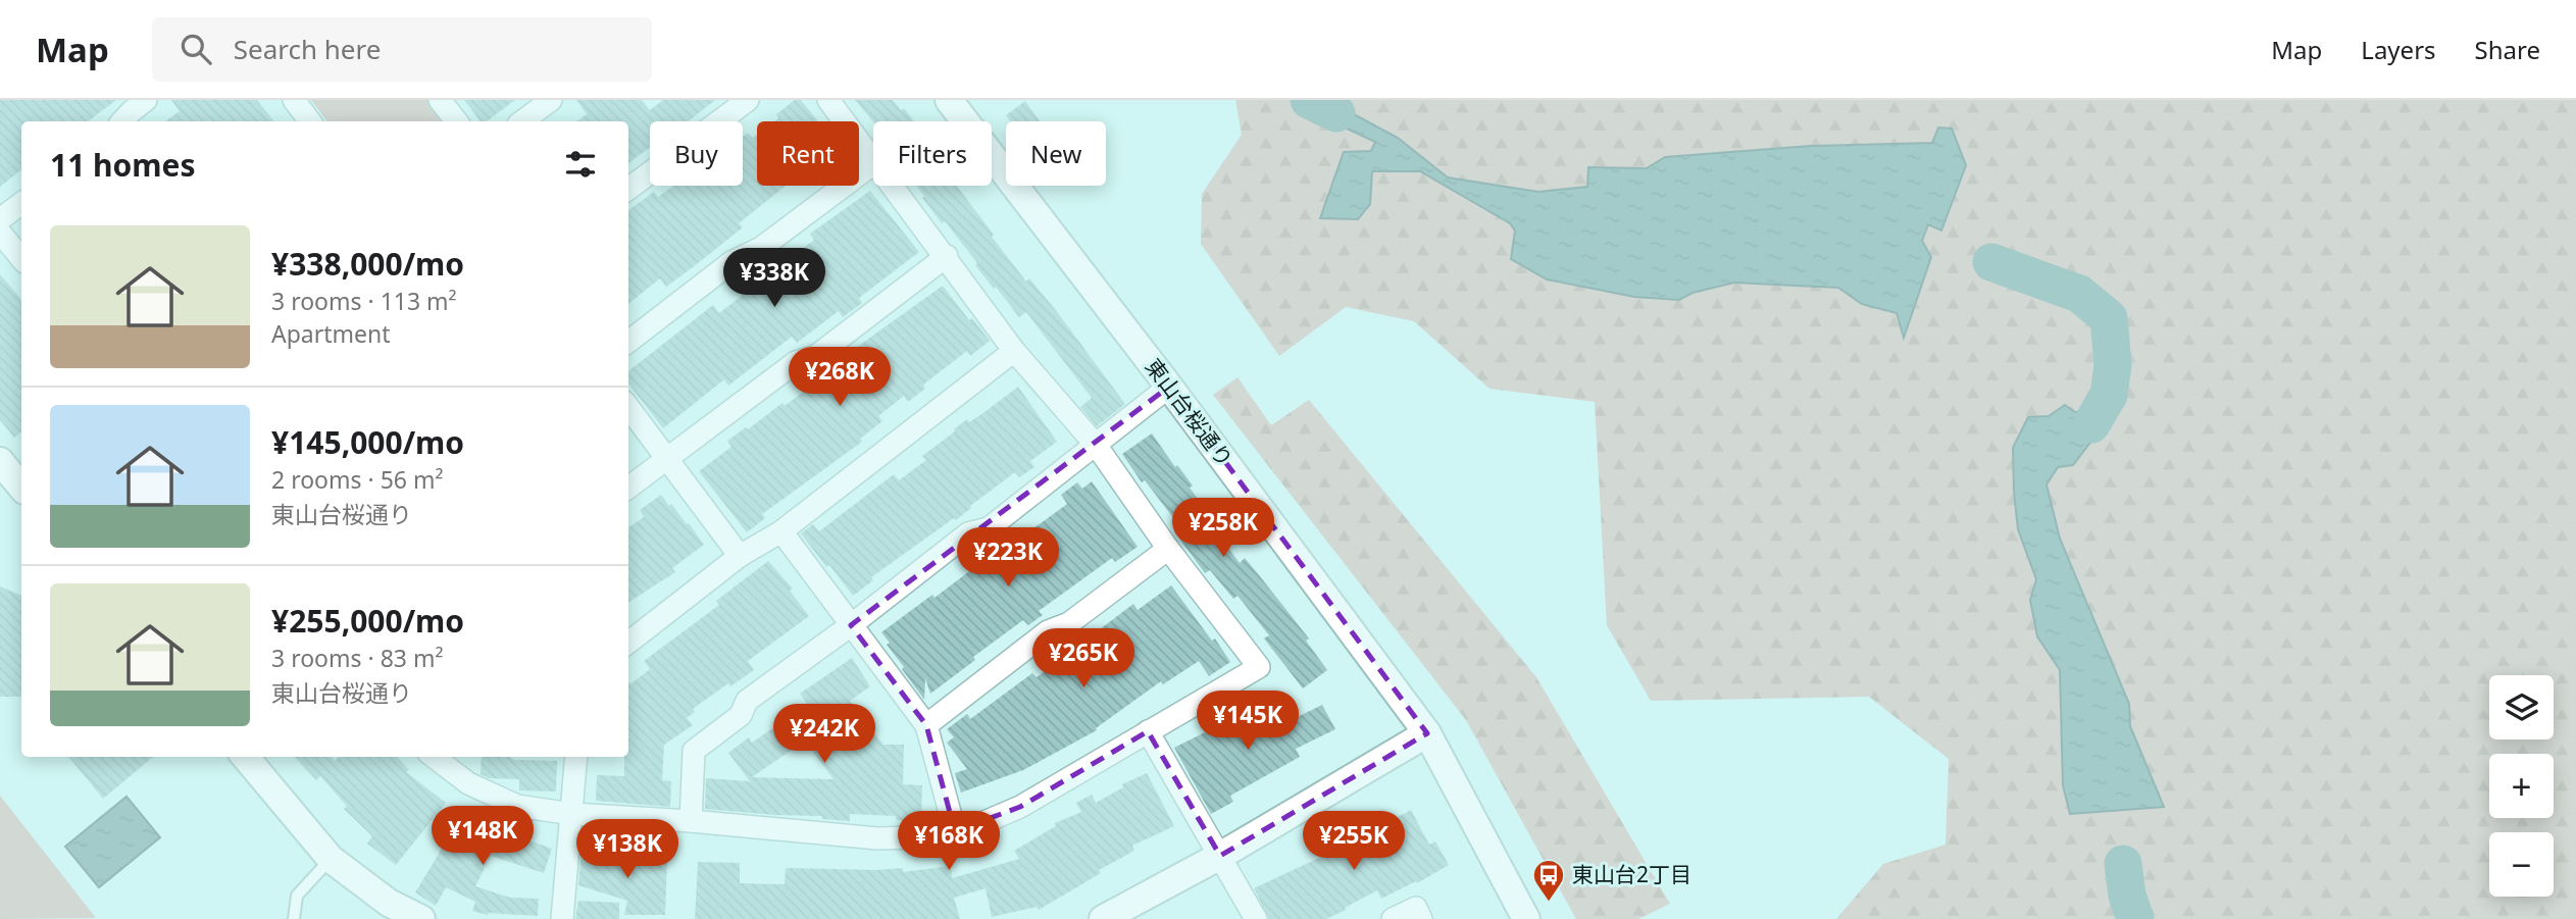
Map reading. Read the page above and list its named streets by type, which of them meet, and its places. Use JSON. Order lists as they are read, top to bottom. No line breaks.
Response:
{"streets":{"street":["東山台桜通り"]},"places":{"bus stop":["東山台2丁目"]},"page":{"header":"Map","search":"Search here","nav":["Map","Layers","Share"],"chip":["Buy","Rent","Filters","New"],"heading":"11 homes","list":[{"name":"¥338,000/mo","note":"3 rooms · 113 m² · Apartment"},{"name":"¥145,000/mo","note":"2 rooms · 56 m² · 東山台桜通り"},{"name":"¥255,000/mo","note":"3 rooms · 83 m² · 東山台桜通り"}],"price":["¥338K","¥268K","¥258K","¥223K","¥265K","¥145K","¥242K","¥148K","¥168K","¥255K","¥138K"],"map_buttons":["+","−"]}}
